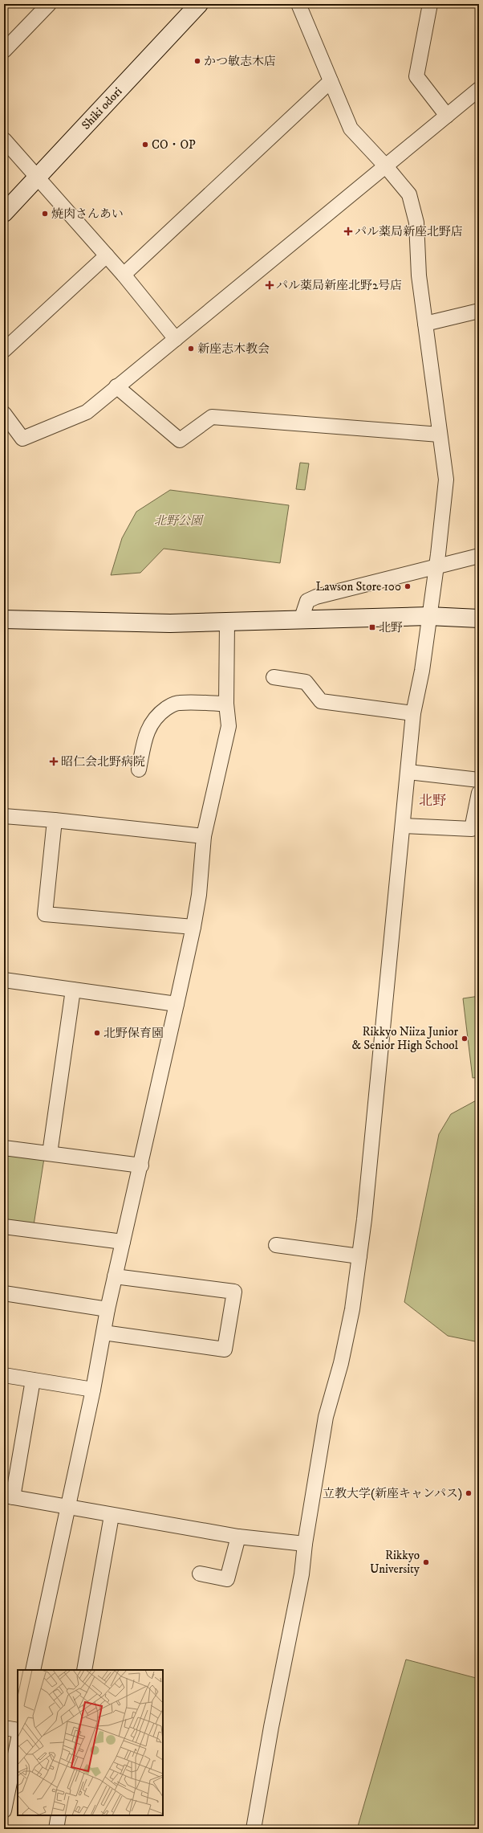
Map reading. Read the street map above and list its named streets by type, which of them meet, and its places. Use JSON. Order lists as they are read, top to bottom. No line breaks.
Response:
{"streets":{"street":["Shiki odori"]},"districts":["北野"],"parks":["北野公園"],"places":{"other":["かつ敏志木店","CO・OP","焼肉さんあい","新座志木教会","Lawson Store 100","北野保育園","Rikkyo Niiza Junior & Senior High School","立教大学(新座キャンパス)","Rikkyo University"],"health":["パル薬局新座北野店","パル薬局新座北野2号店","昭仁会北野病院"],"transit":["北野"]}}
